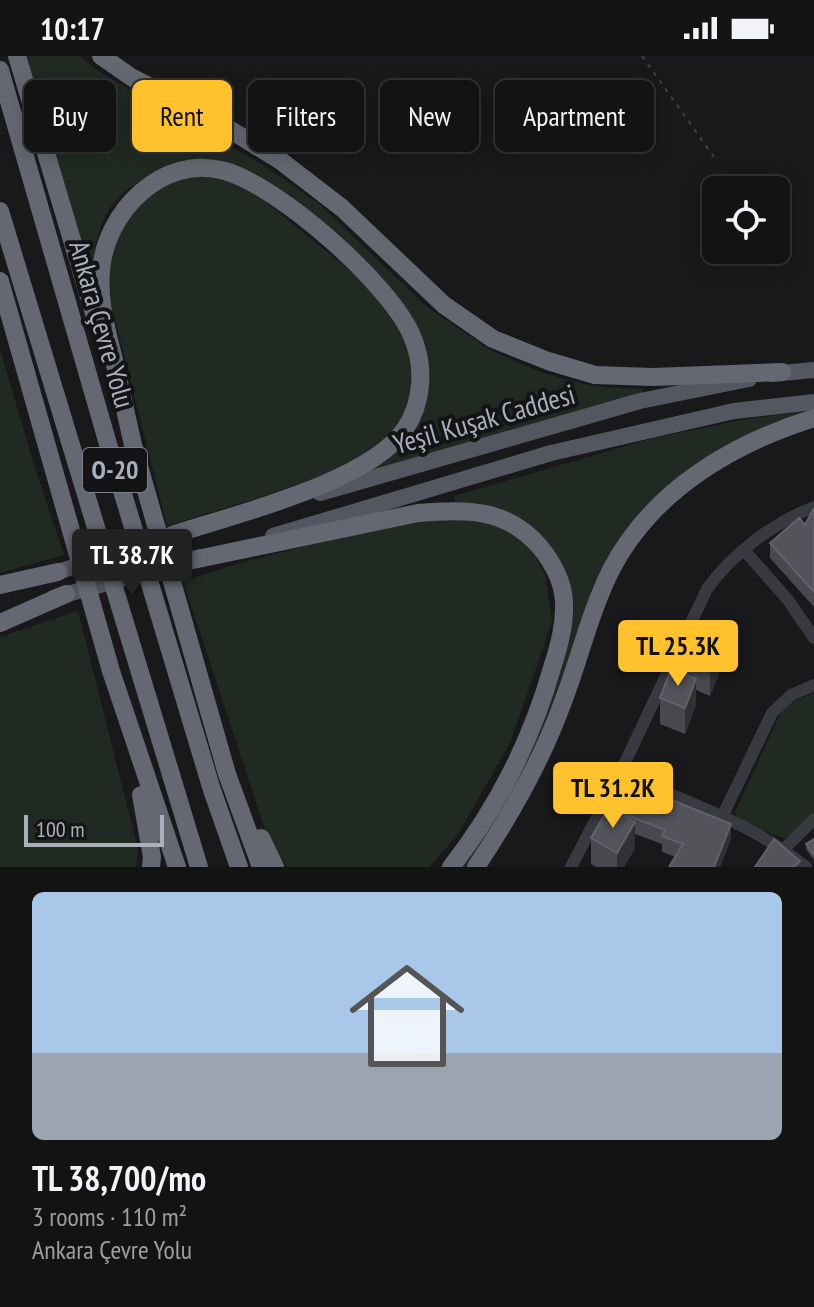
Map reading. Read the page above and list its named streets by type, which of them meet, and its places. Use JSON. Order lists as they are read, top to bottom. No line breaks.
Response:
{"streets":{"highway":["Ankara Çevre Yolu","O-20"],"main road":["Yeşil Kuşak Caddesi"]},"scale_bar":"100 m","page":{"status":"10:17","chip":["Buy","Rent","Filters","New","Apartment"],"price":["TL 38.7K","TL 25.3K","TL 31.2K"],"scale":"100 m","list":[{"name":"TL 38,700/mo","note":"3 rooms · 110 m² · Ankara Çevre Yolu"}]}}
